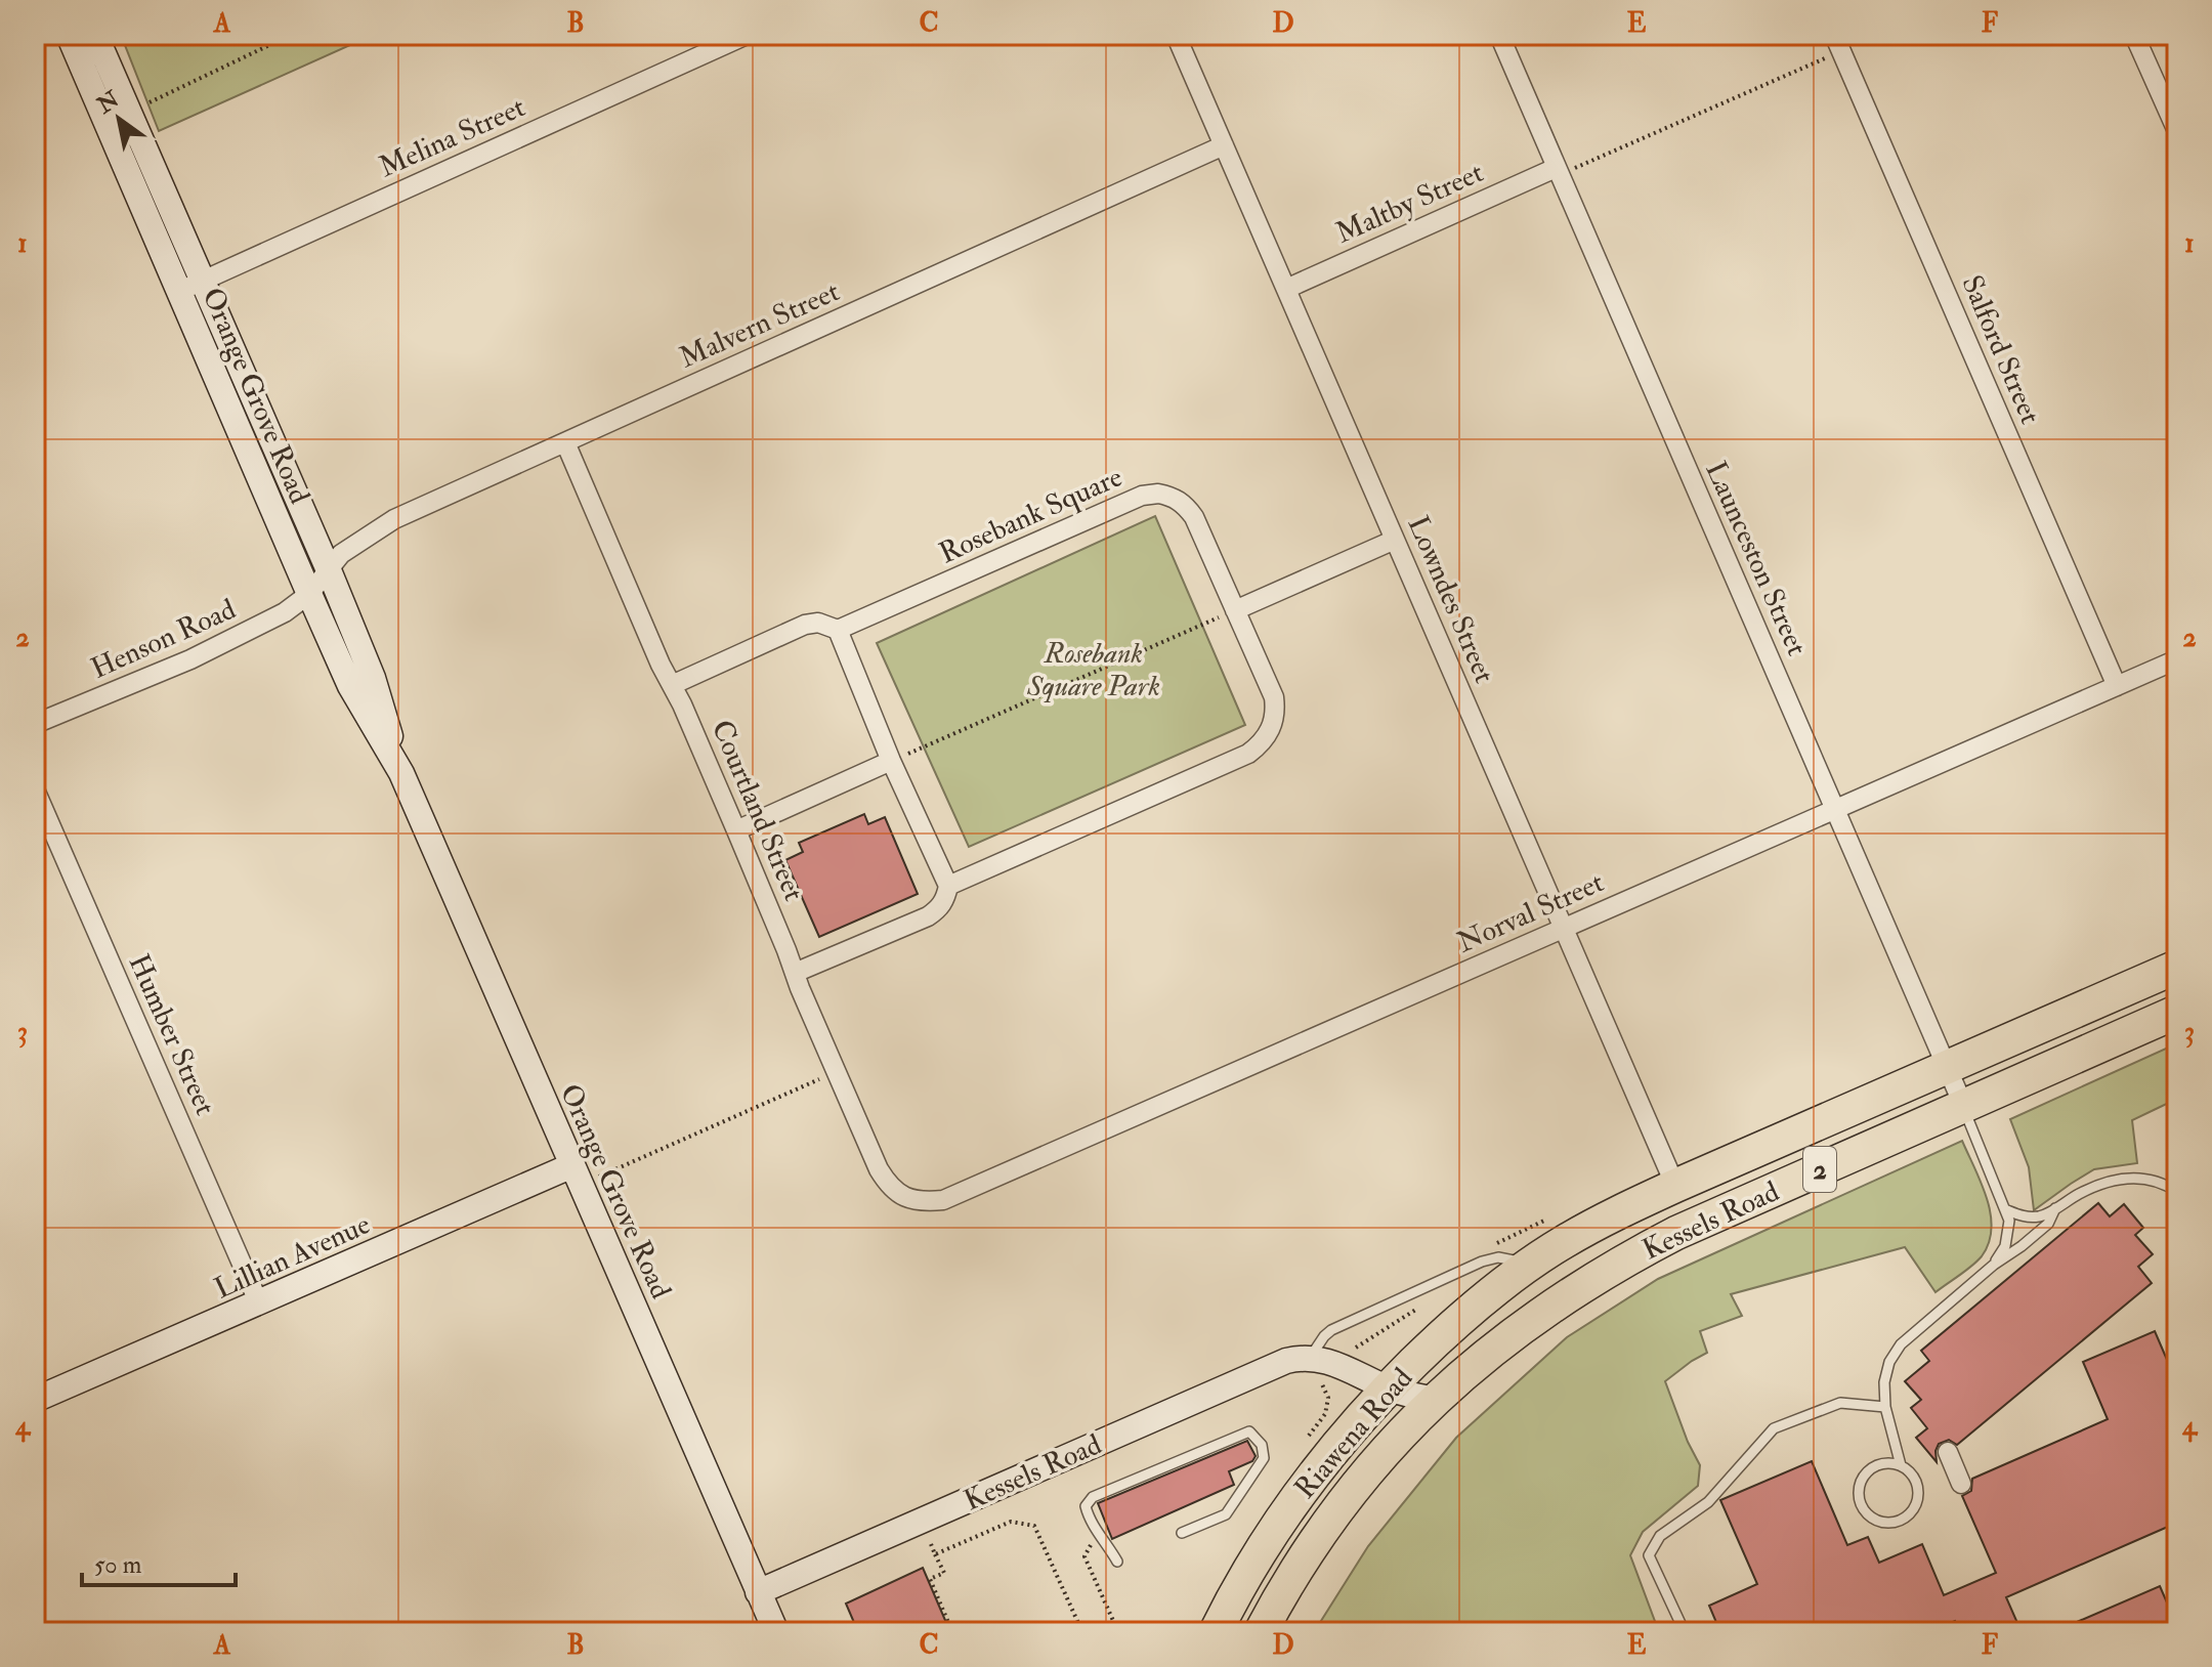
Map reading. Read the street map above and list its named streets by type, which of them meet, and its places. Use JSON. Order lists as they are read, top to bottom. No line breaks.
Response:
{"streets":{"highway":["2","Kessels Road","Riawena Road"],"main road":["Orange Grove Road","Lillian Avenue"],"street":["Melina Street","Maltby Street","Malvern Street","Salford Street","Rosebank Square","Launceston Street","Lowndes Street","Henson Road","Courtland Street","Norval Street","Humber Street"]},"crossings":[["Melina Street","Orange Grove Road"],["Maltby Street","Launceston Street"],["Maltby Street","Lowndes Street"],["Malvern Street","Orange Grove Road"],["Malvern Street","Lowndes Street"],["Malvern Street","Henson Road"],["Malvern Street","Courtland Street"],["Salford Street","Norval Street"],["Orange Grove Road","Henson Road"],["Orange Grove Road","Kessels Road"],["Orange Grove Road","Lillian Avenue"],["Rosebank Square","Courtland Street"],["Launceston Street","Norval Street"],["Launceston Street","Kessels Road"],["Lowndes Street","Norval Street"],["Lowndes Street","Kessels Road"],["Courtland Street","Norval Street"],["Humber Street","Lillian Avenue"],["Kessels Road","Riawena Road"]],"parks":["Rosebank Square Park"],"scale_bar":"50 m","north":"top left","grid":{"columns":["A","B","C","D","E","F"],"rows":["1","2","3","4"]}}
